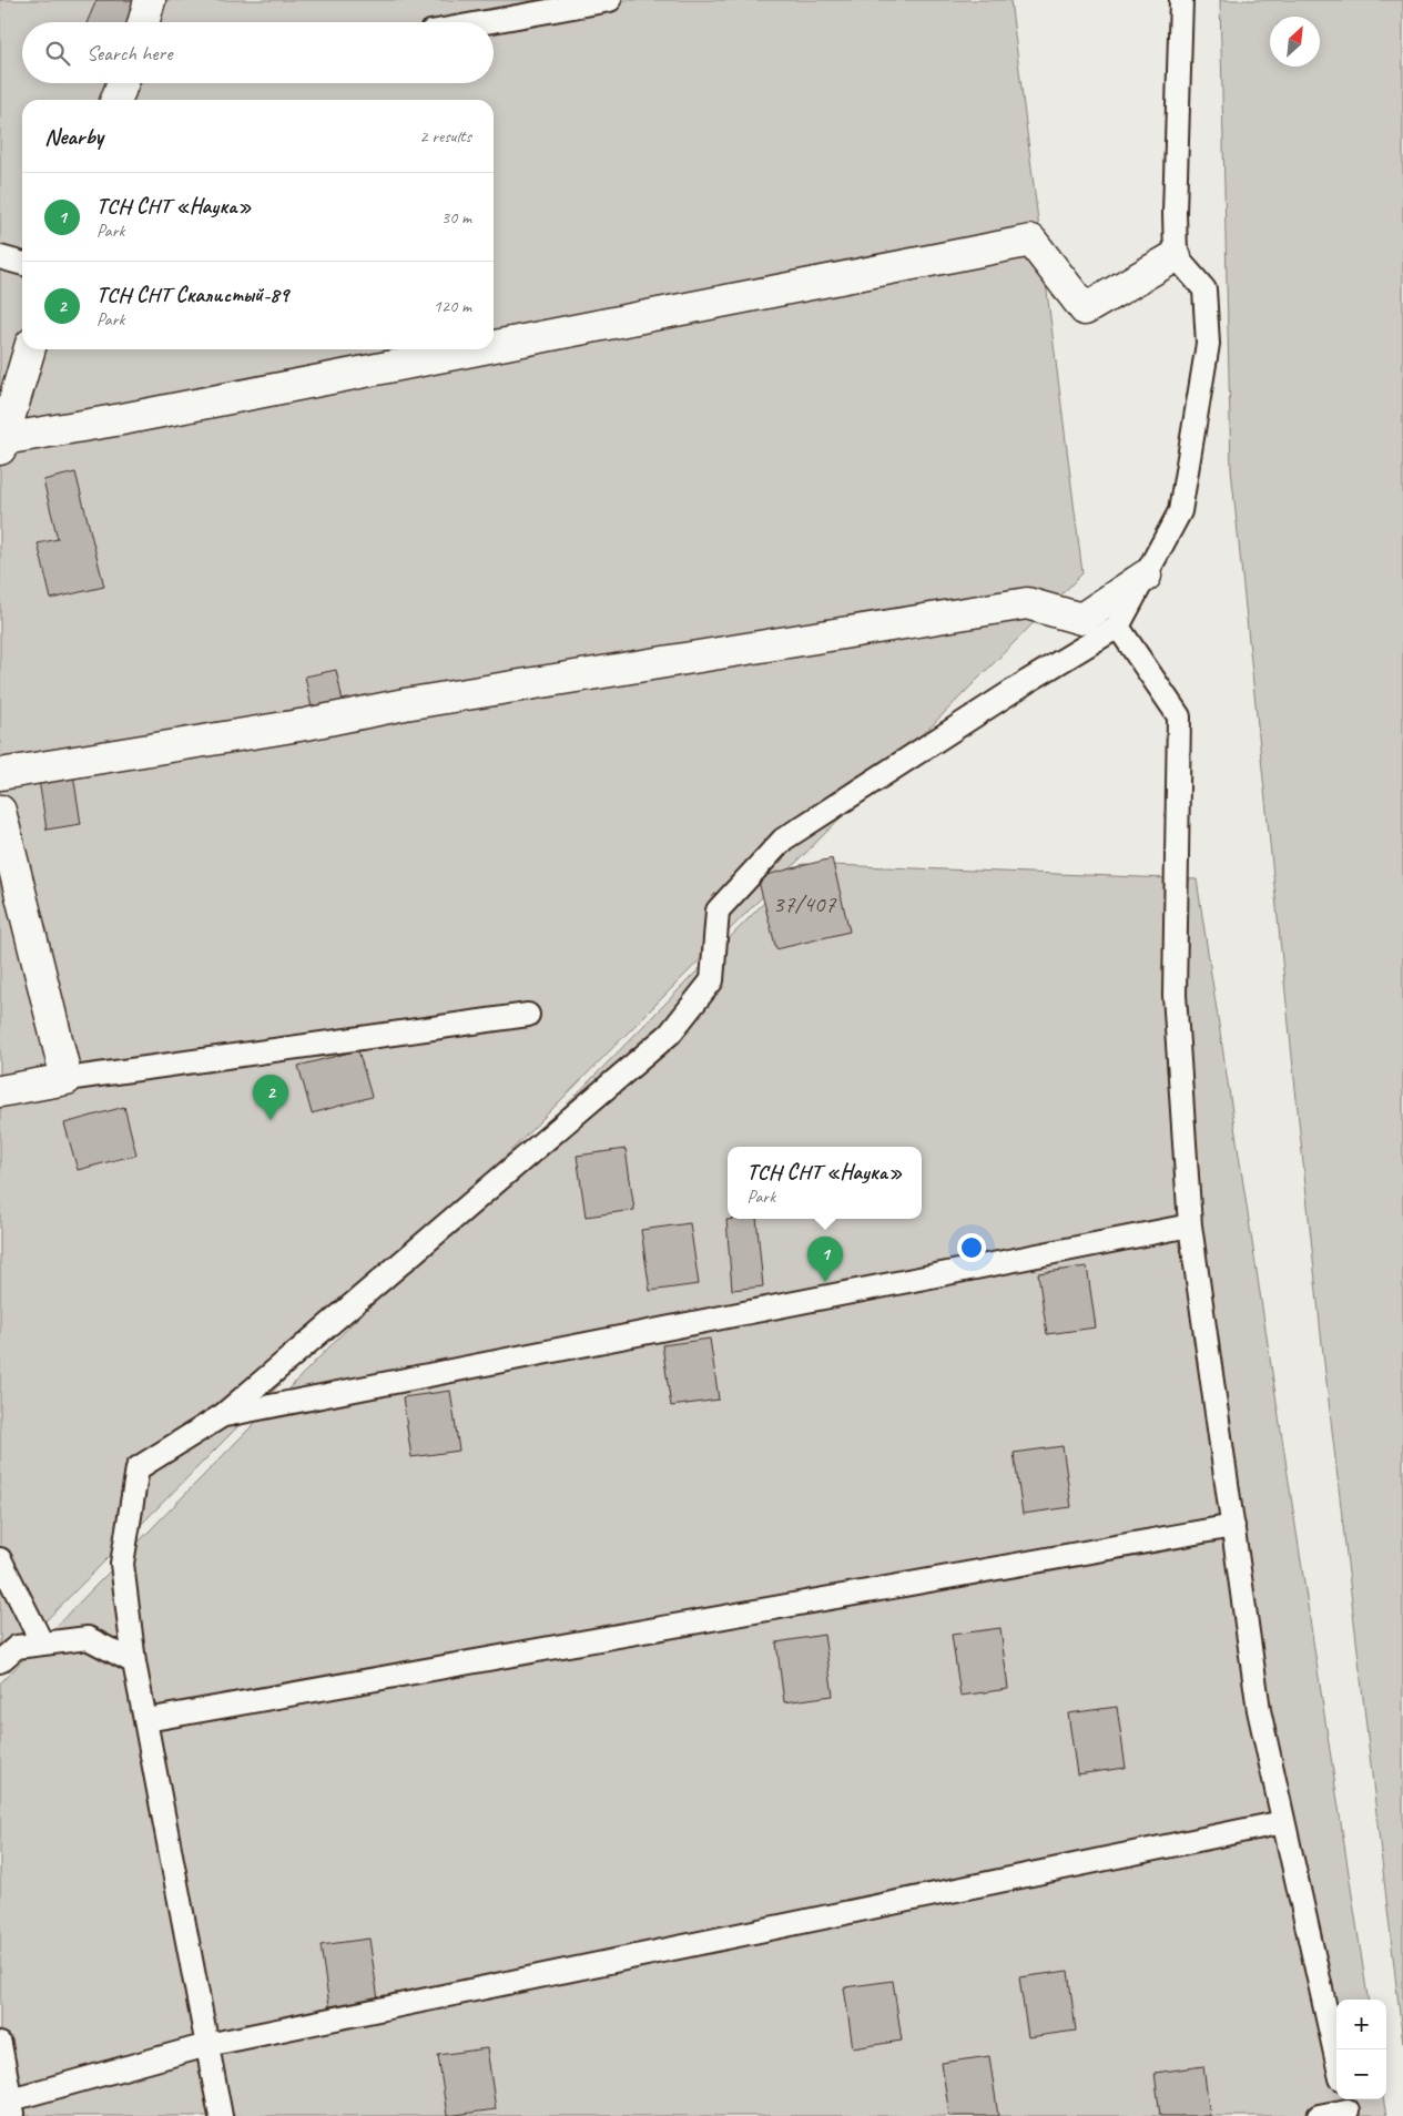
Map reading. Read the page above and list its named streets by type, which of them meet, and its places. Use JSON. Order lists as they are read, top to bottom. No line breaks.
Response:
{"house_numbers":["37/407"],"north":"top right","page":{"search":"Search here","heading":["Nearby","2 results"],"list":[{"mark":"1","name":"ТСН СНТ «Наука»","note":"Park","value":"30 m"},{"mark":"2","name":"ТСН СНТ Скалистый-89","note":"Park","value":"120 m"}],"pins":["2","1"],"popup":["ТСН СНТ «Наука»","Park"],"map_buttons":["+","−"]}}
